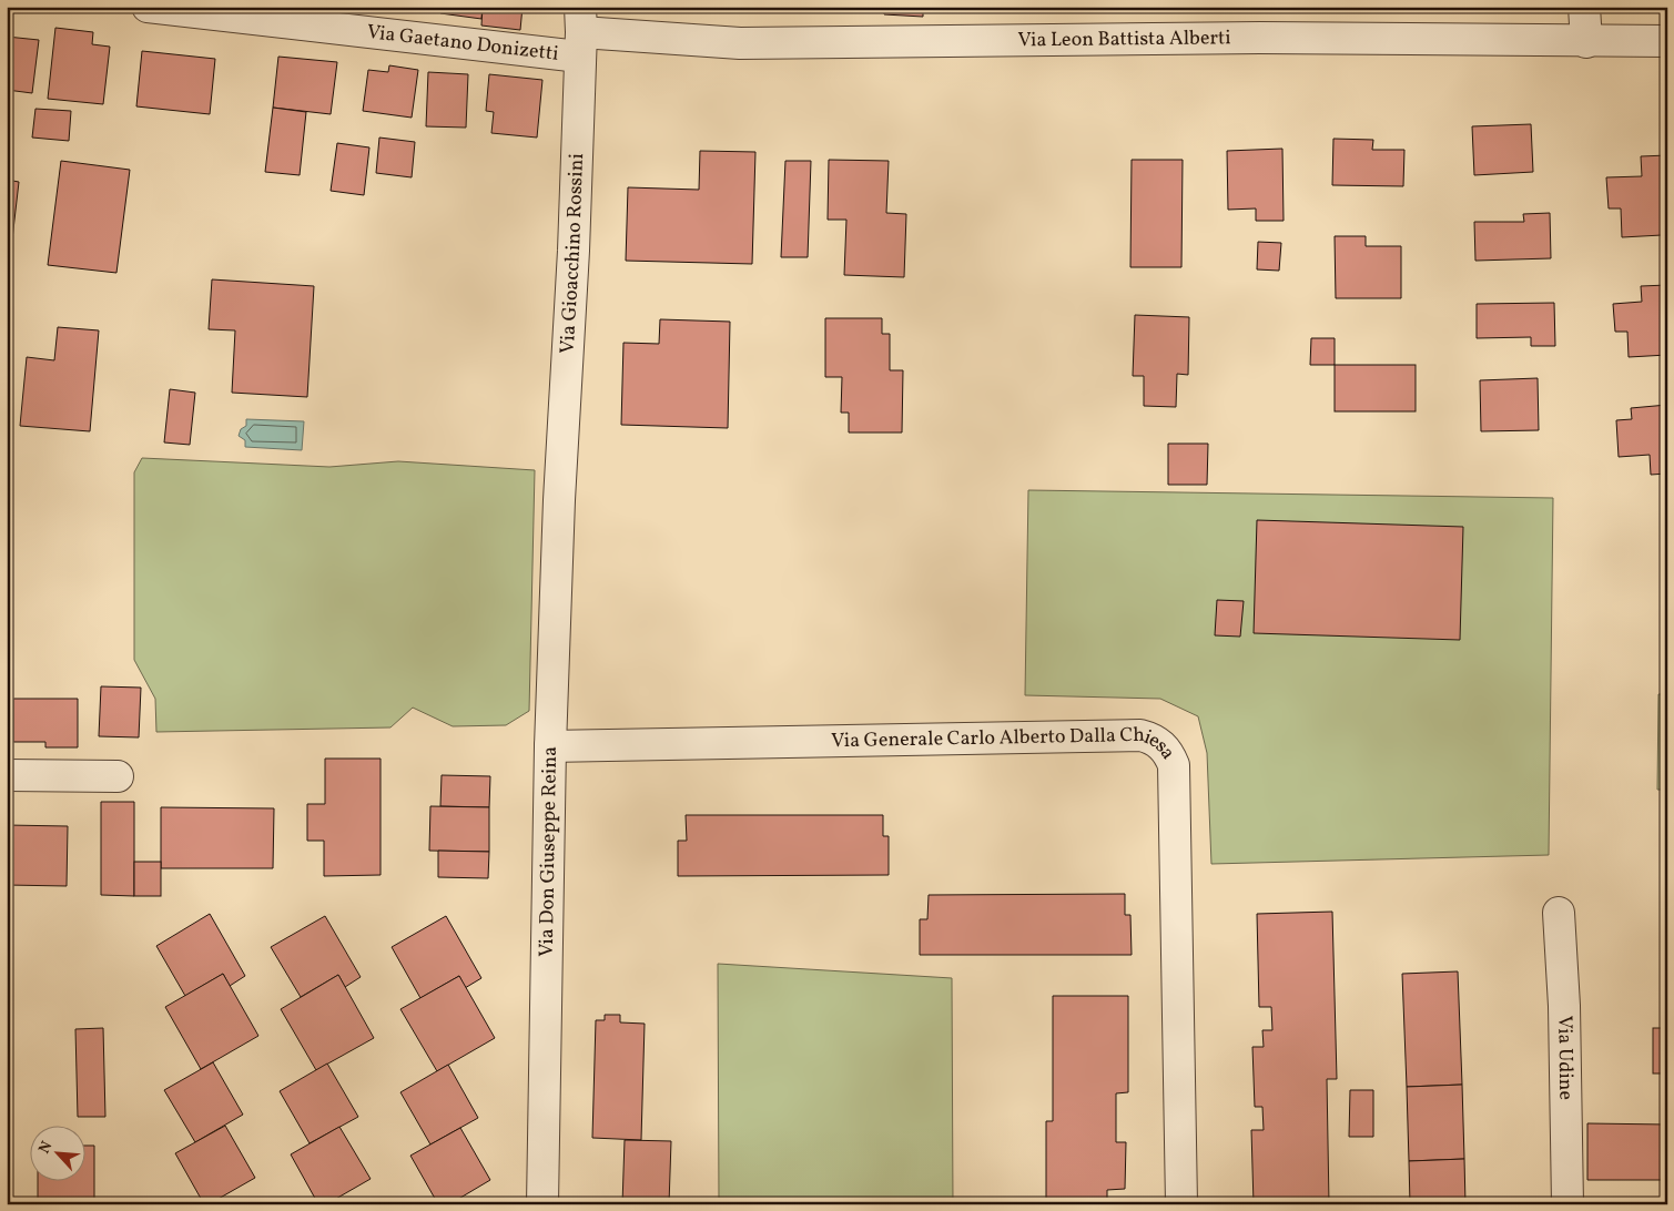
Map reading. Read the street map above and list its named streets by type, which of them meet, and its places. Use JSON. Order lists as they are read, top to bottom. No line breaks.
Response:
{"streets":{"street":["Via Leon Battista Alberti","Via Gaetano Donizetti","Via Gioacchino Rossini","Via Generale Carlo Alberto Dalla Chiesa","Via Don Giuseppe Reina","Via Udine"]},"crossings":[["Via Leon Battista Alberti","Via Gaetano Donizetti"],["Via Leon Battista Alberti","Via Gioacchino Rossini"],["Via Gaetano Donizetti","Via Gioacchino Rossini"],["Via Gioacchino Rossini","Via Don Giuseppe Reina"],["Via Generale Carlo Alberto Dalla Chiesa","Via Don Giuseppe Reina"]],"north":"top left"}
